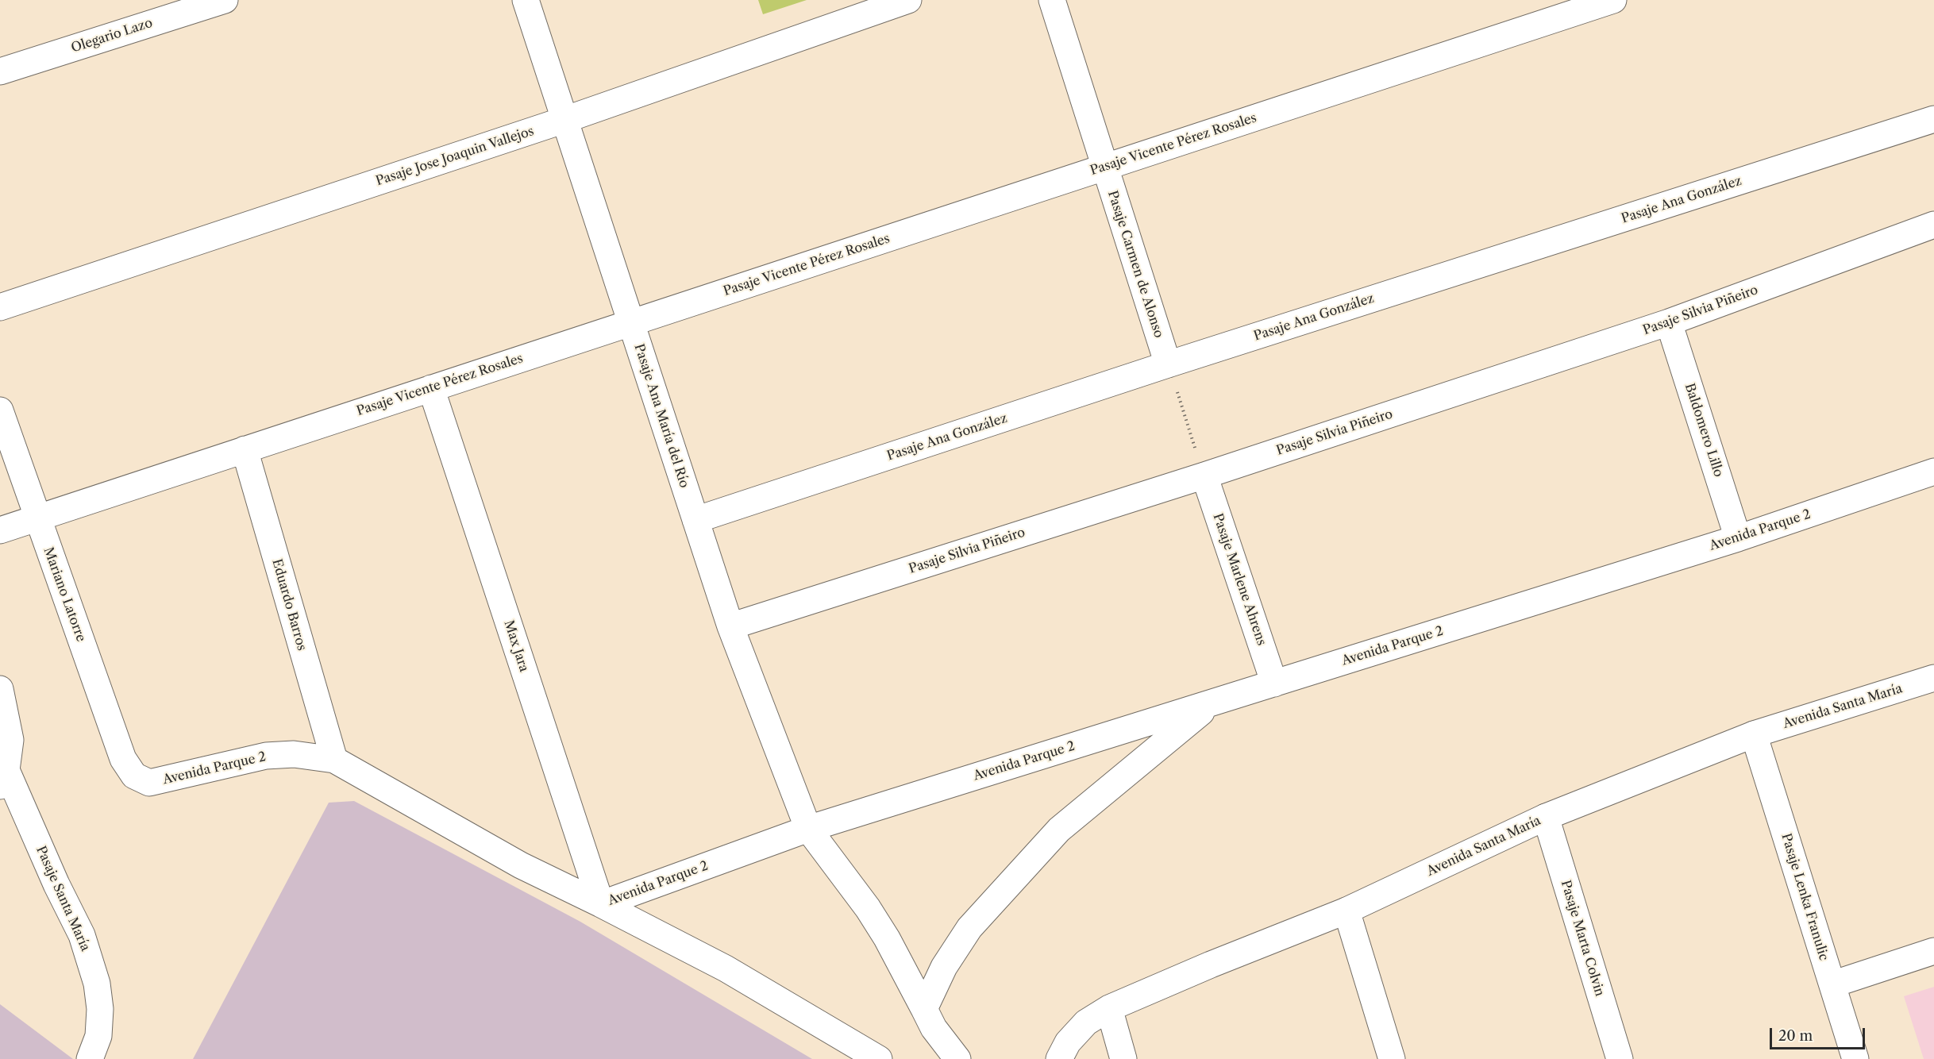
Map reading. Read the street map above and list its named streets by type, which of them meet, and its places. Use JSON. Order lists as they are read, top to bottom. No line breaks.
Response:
{"streets":{"street":["Olegario Lazo","Pasaje Vicente Pérez Rosales","Pasaje Jose Joaquin Vallejos","Pasaje Ana González","Pasaje Carmen de Alonso","Pasaje Silvia Piñeiro","Pasaje Ana María del Río","Baldomero Lillo","Avenida Parque 2","Pasaje Marlene Ahrens","Mariano Latorre","Eduardo Barros","Max Jara","Avenida Santa María","Pasaje Lenka Franulic","Pasaje Santa María","Pasaje Marta Colvin"]},"crossings":[["Pasaje Vicente Pérez Rosales","Pasaje Carmen de Alonso"],["Pasaje Vicente Pérez Rosales","Pasaje Ana María del Río"],["Pasaje Vicente Pérez Rosales","Mariano Latorre"],["Pasaje Vicente Pérez Rosales","Eduardo Barros"],["Pasaje Vicente Pérez Rosales","Max Jara"],["Pasaje Jose Joaquin Vallejos","Pasaje Ana María del Río"],["Pasaje Ana González","Pasaje Carmen de Alonso"],["Pasaje Ana González","Pasaje Ana María del Río"],["Pasaje Silvia Piñeiro","Pasaje Ana María del Río"],["Pasaje Silvia Piñeiro","Baldomero Lillo"],["Pasaje Silvia Piñeiro","Pasaje Marlene Ahrens"],["Pasaje Ana María del Río","Avenida Parque 2"],["Baldomero Lillo","Avenida Parque 2"],["Avenida Parque 2","Pasaje Marlene Ahrens"],["Avenida Parque 2","Mariano Latorre"],["Avenida Parque 2","Eduardo Barros"],["Avenida Parque 2","Max Jara"],["Avenida Santa María","Pasaje Lenka Franulic"],["Avenida Santa María","Pasaje Marta Colvin"]],"scale_bar":"20 m"}
